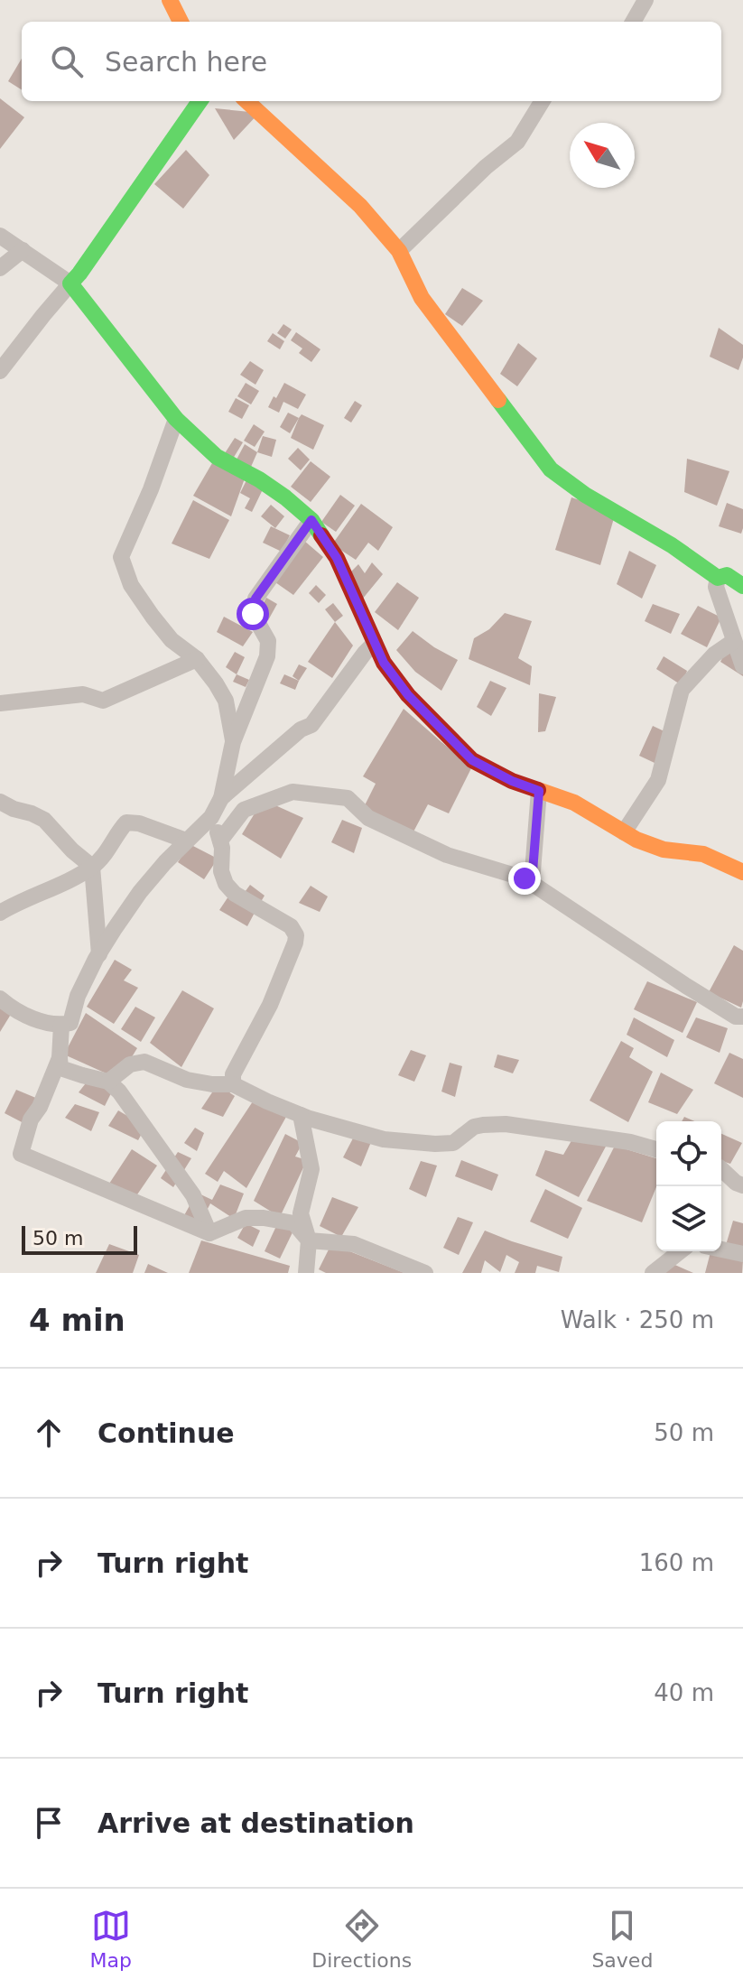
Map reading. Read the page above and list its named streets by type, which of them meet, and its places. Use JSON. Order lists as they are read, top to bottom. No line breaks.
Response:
{"scale_bar":"50 m","north":"top left","page":{"search":"Search here","scale":"50 m","heading":["4 min","Walk · 250 m"],"list":[["Continue","50 m"],["Turn right","160 m"],["Turn right","40 m"],"Arrive at destination"],"nav":["Map","Directions","Saved"]}}
